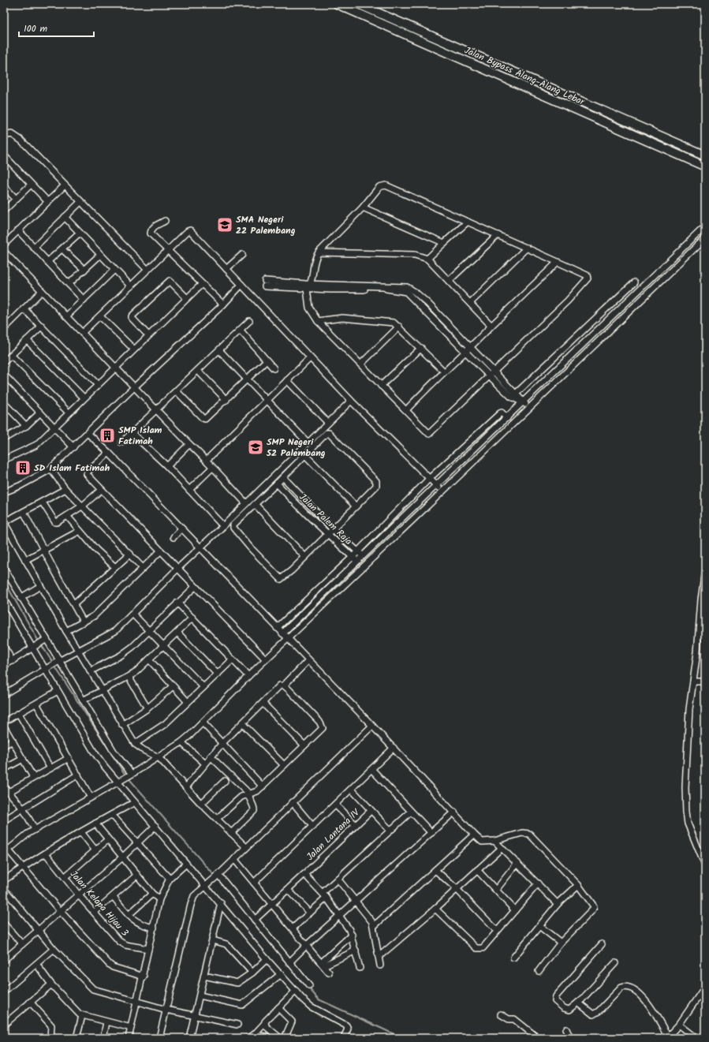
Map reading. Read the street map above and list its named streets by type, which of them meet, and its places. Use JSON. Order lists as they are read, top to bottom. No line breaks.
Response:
{"streets":{"highway":["Jalan Bypass Alang-Alang Lebar"],"street":["Jalan Palem Raja","Jalan Lantana IV","Jalan Kelapa Hijau 3"]},"places":{"school or university":["SMA Negeri 22 Palembang","SMP Negeri 52 Palembang"],"building":["SMP Islam Fatimah","SD Islam Fatimah"]},"scale_bar":"100 m"}
